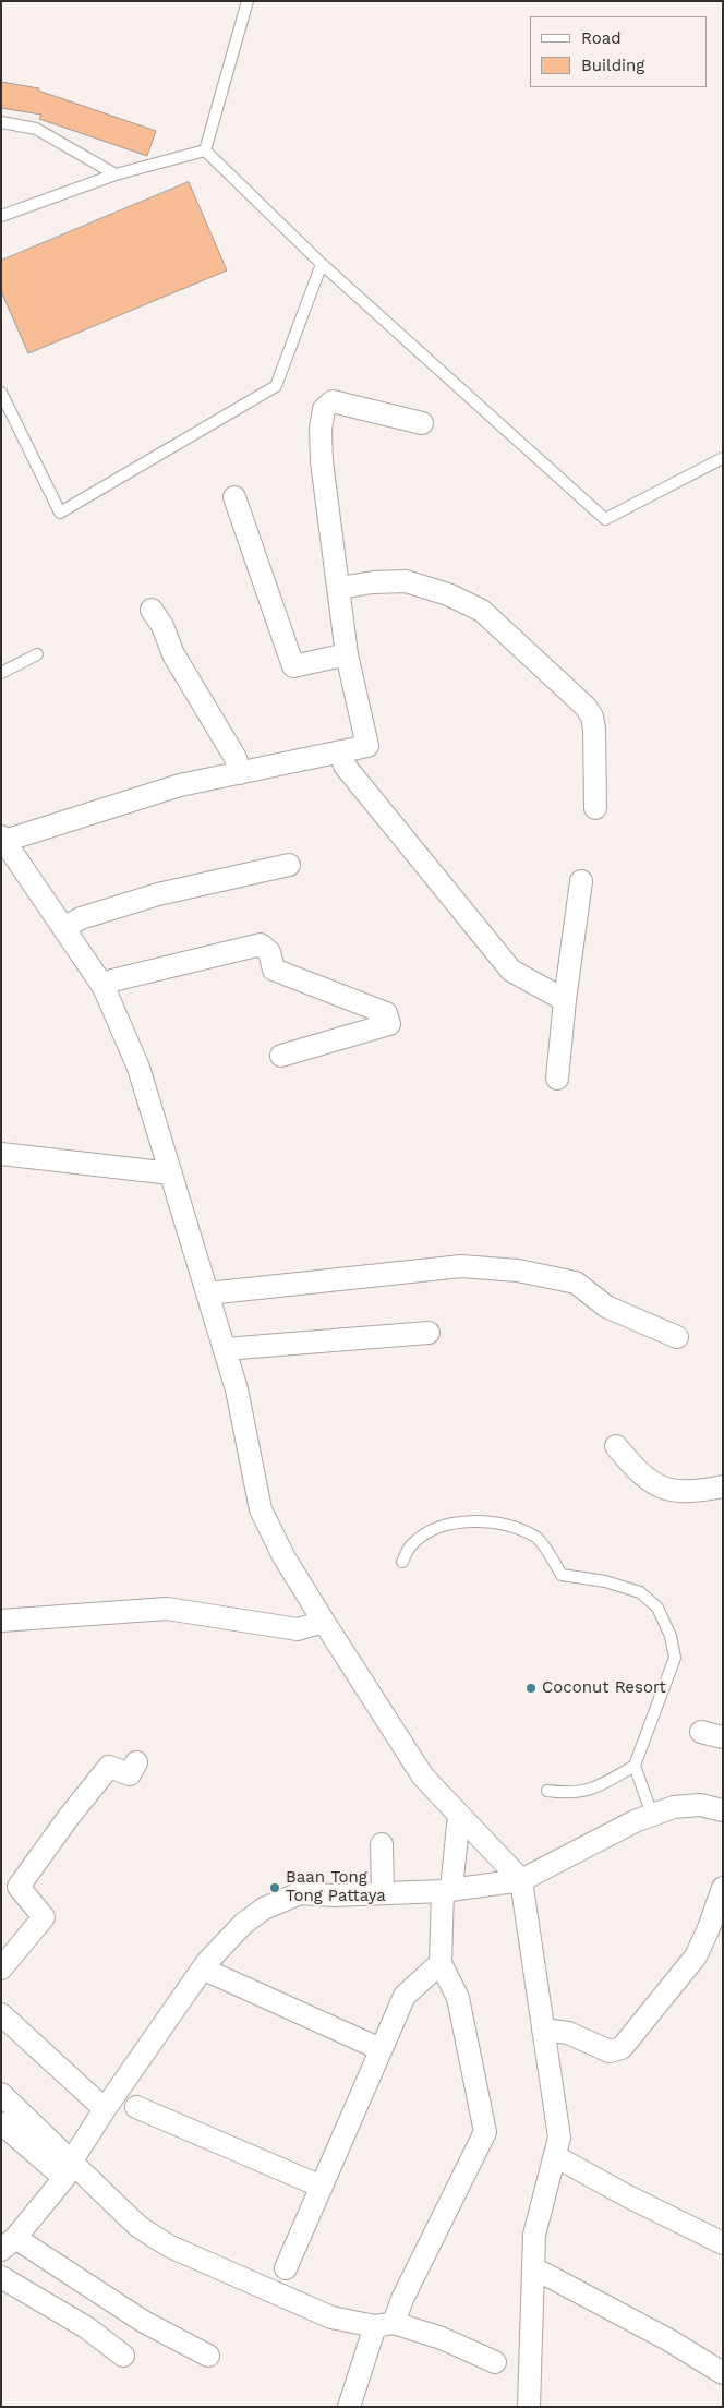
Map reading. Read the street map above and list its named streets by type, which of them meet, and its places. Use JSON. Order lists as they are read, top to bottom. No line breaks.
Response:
{"places":["Coconut Resort","Baan Tong Tong Pattaya"],"legend":["Road","Building"]}
